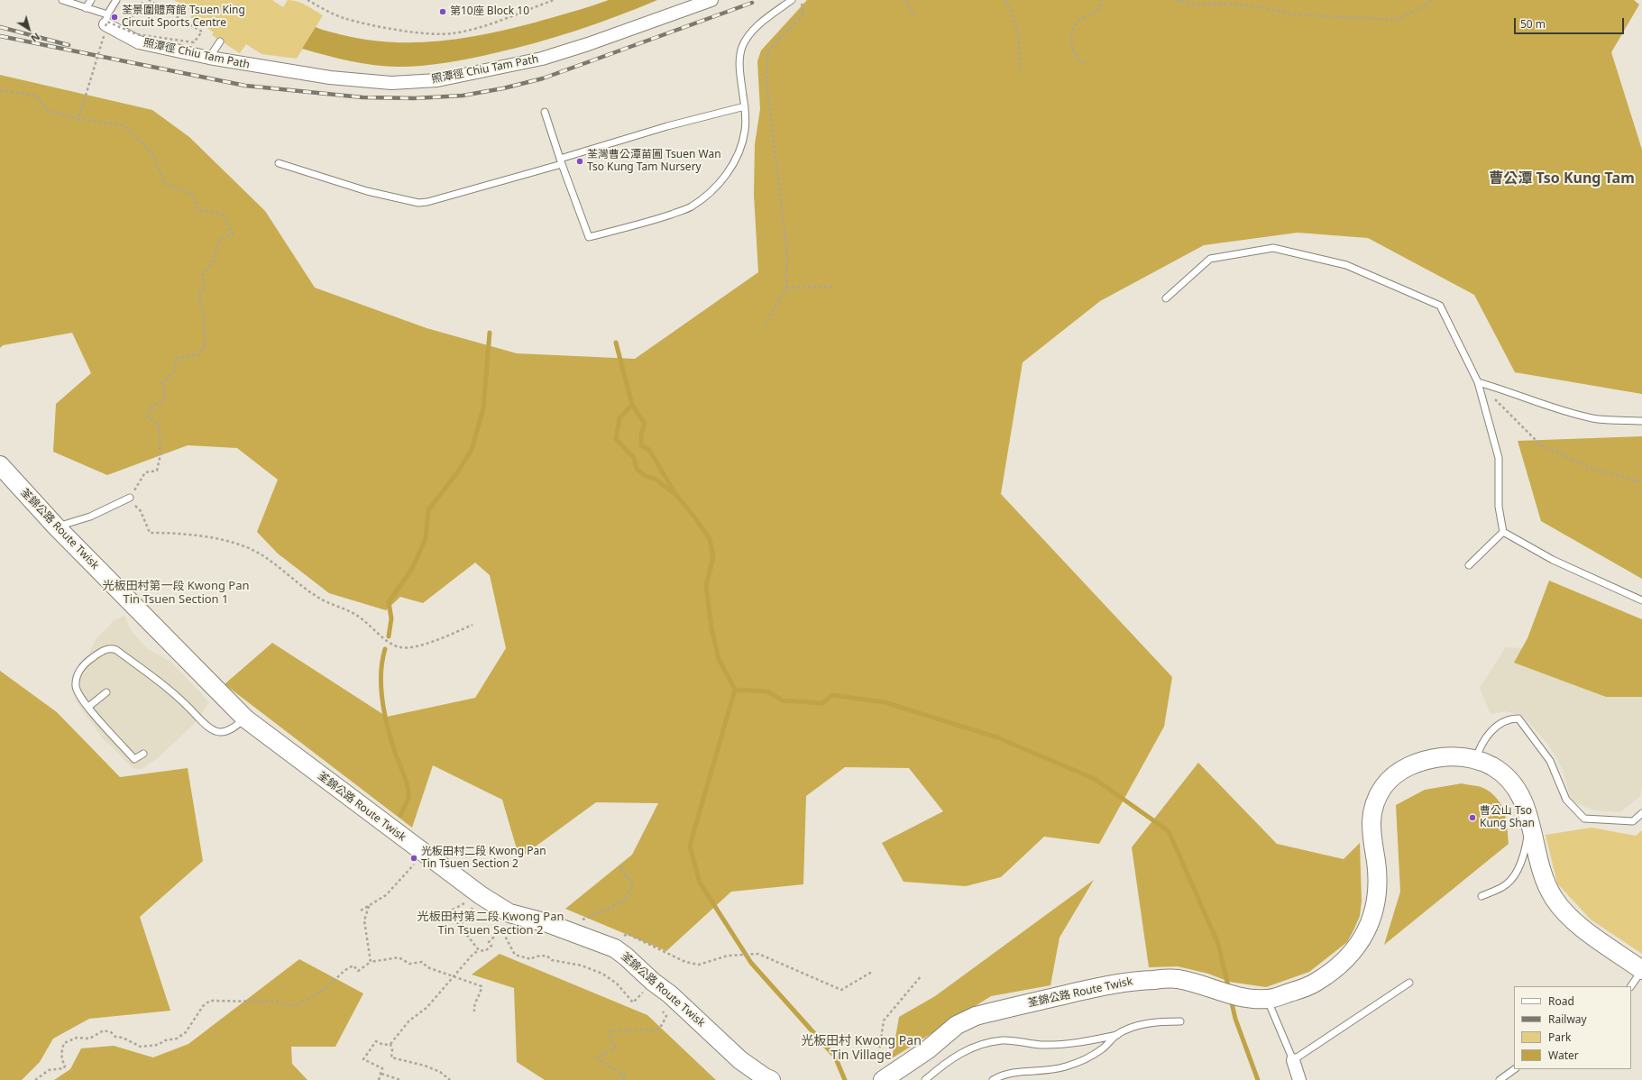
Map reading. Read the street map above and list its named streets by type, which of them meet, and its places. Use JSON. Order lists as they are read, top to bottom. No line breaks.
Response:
{"streets":{"main road":["荃錦公路 Route Twisk"],"street":["照潭徑 Chiu Tam Path"]},"districts":["曹公潭 Tso Kung Tam","光板田村第一段 Kwong Pan Tin Tsuen Section 1","光板田村第二段 Kwong Pan Tin Tsuen Section 2","光板田村 Kwong Pan Tin Village"],"places":["第10座 Block 10","荃景圍體育館 Tsuen King Circuit Sports Centre","荃灣曹公潭苗圃 Tsuen Wan Tso Kung Tam Nursery","曹公山 Tso Kung Shan","光板田村二段 Kwong Pan Tin Tsuen Section 2"],"legend":["Road","Railway","Park","Water"],"scale_bar":"50 m","north":"bottom right"}
